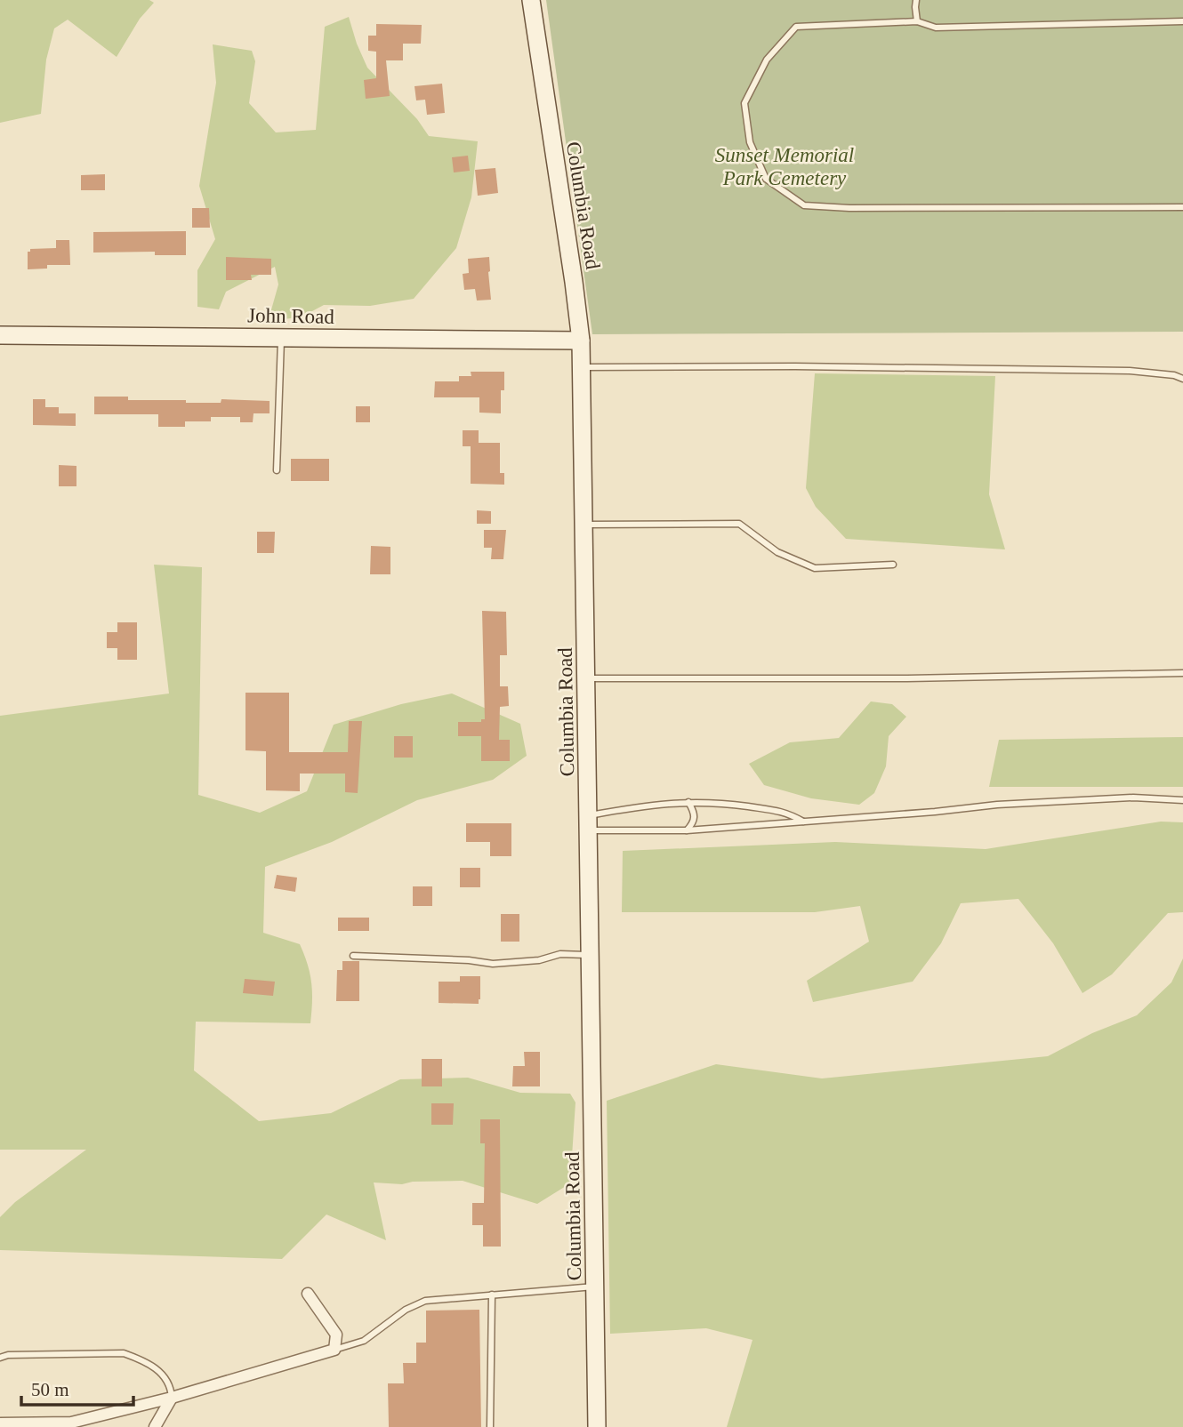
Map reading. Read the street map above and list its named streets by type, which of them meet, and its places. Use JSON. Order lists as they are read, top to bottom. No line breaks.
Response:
{"streets":{"main road":["Columbia Road","John Road"]},"crossings":[["Columbia Road","John Road"]],"parks":["Sunset Memorial Park Cemetery"],"scale_bar":"50 m"}
